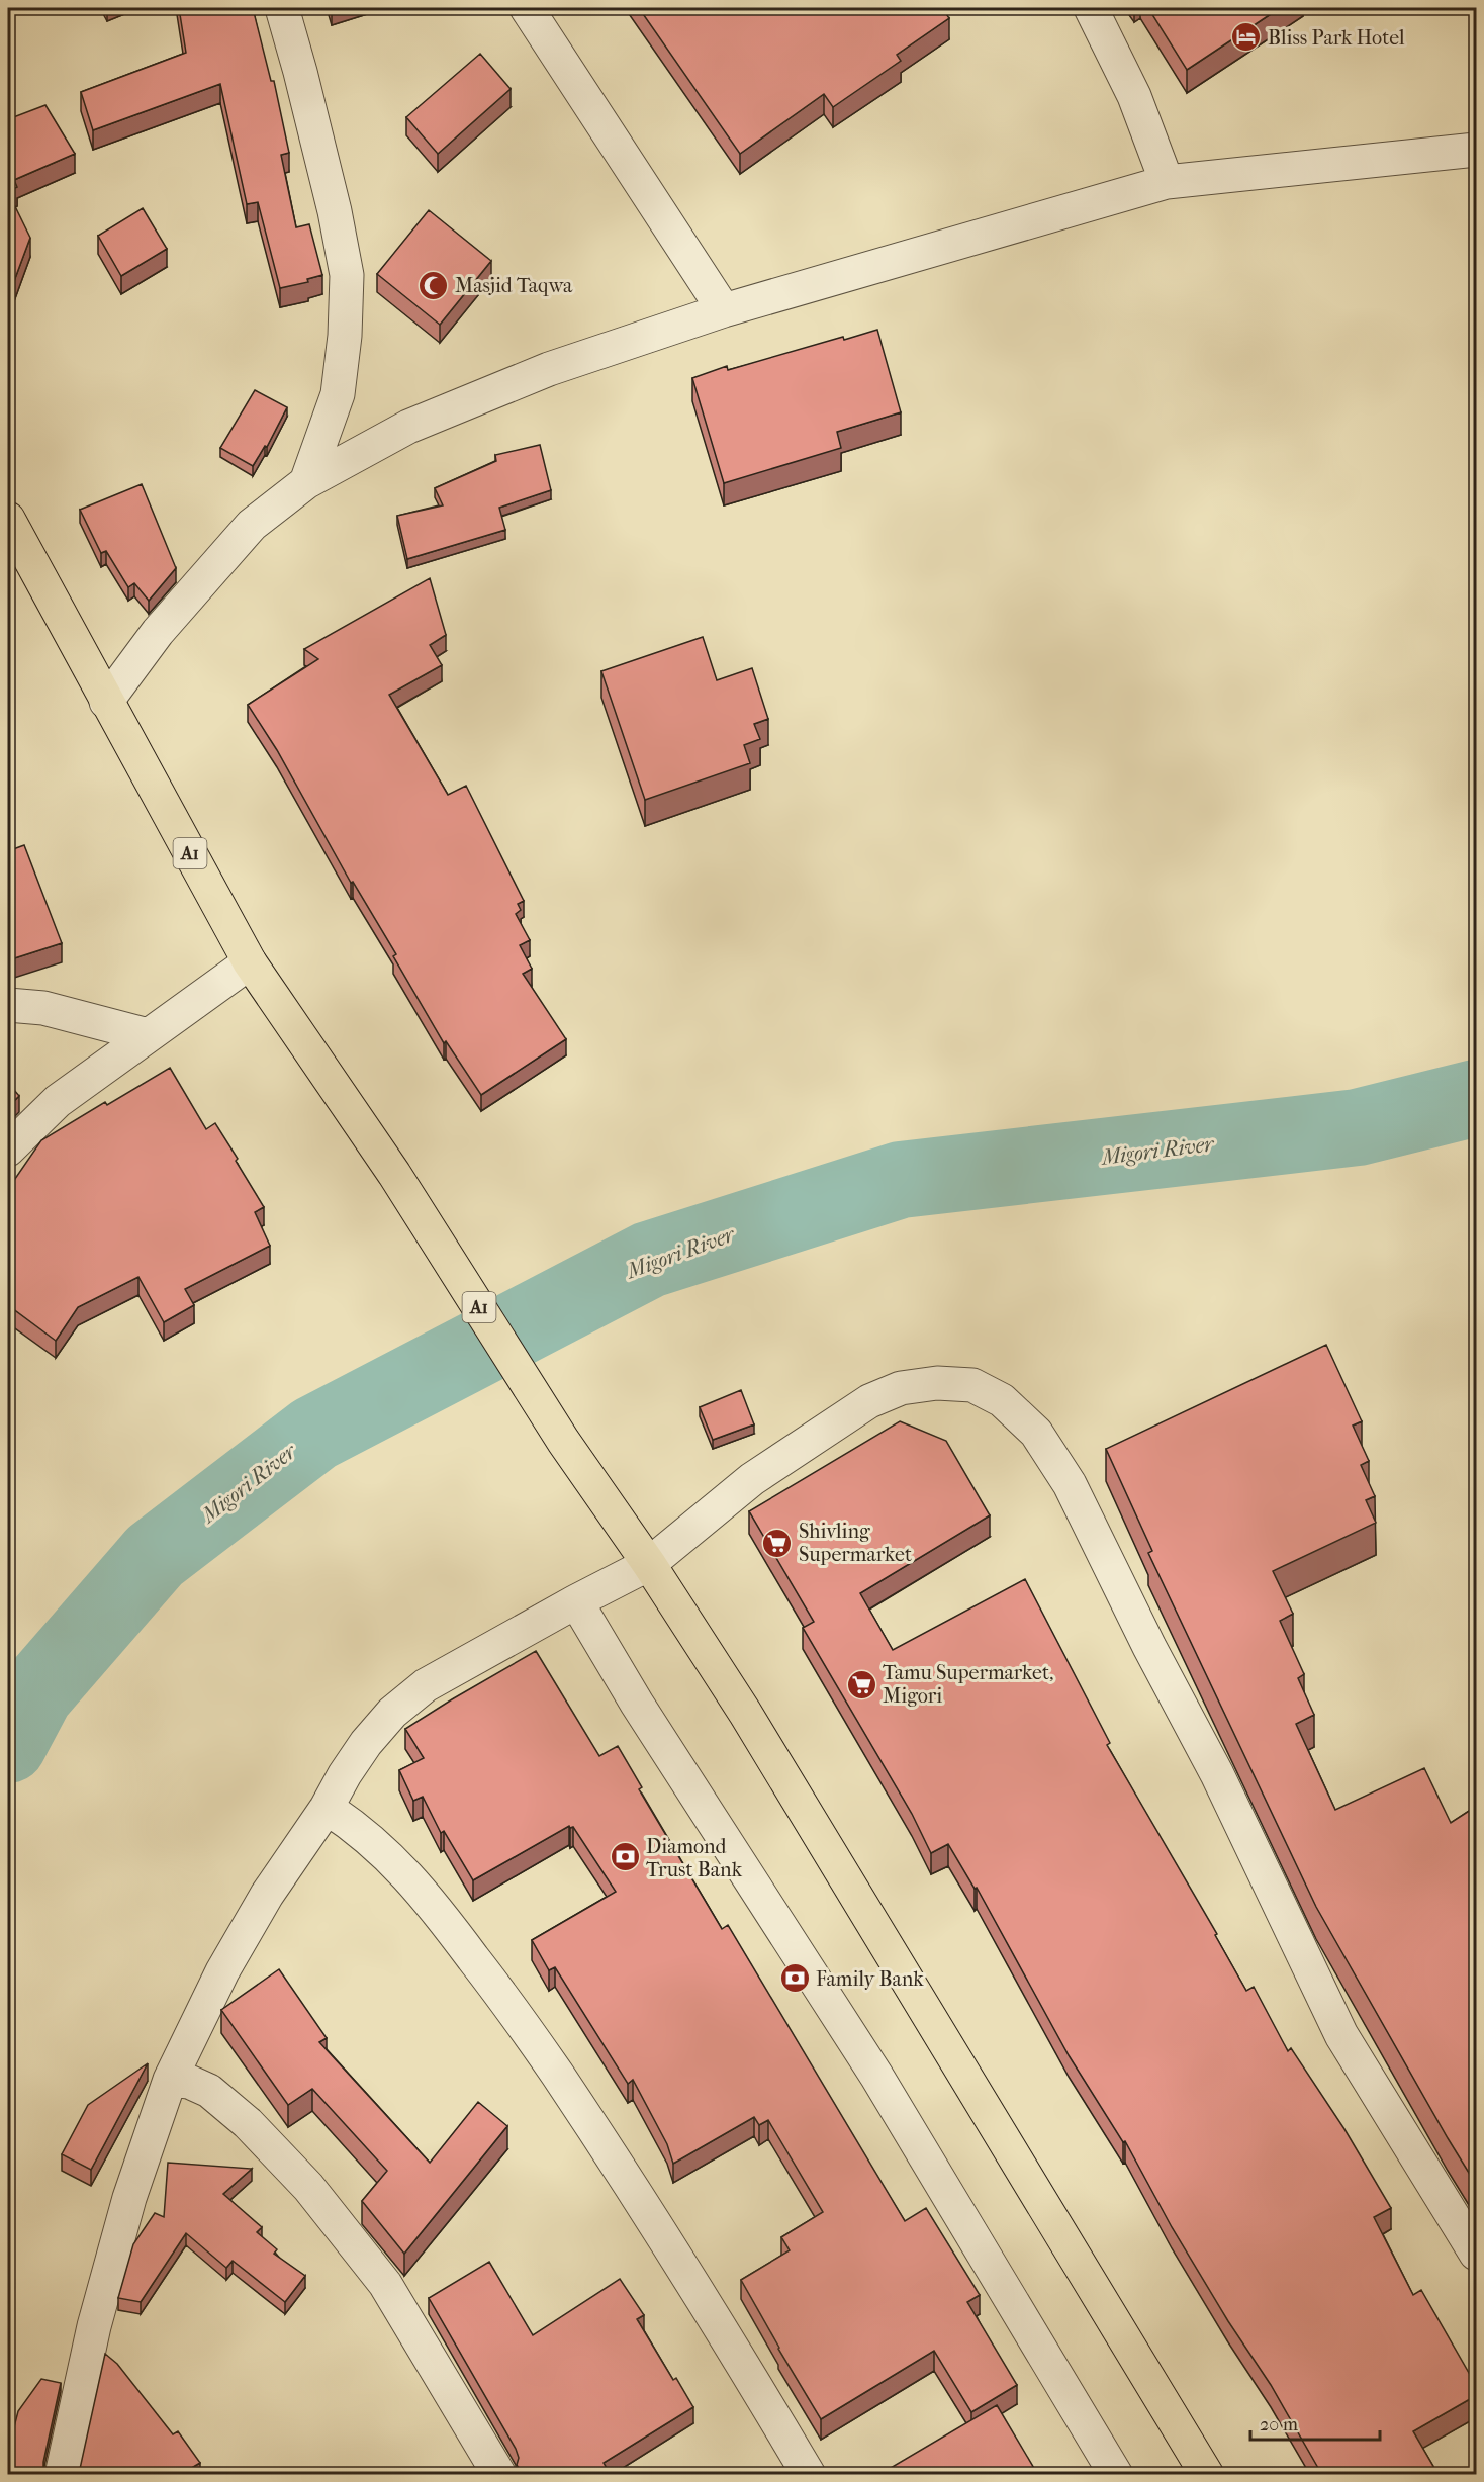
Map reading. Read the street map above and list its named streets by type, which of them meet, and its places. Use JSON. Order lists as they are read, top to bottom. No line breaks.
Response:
{"streets":{"highway":["A1"]},"water":["Migori River"],"places":{"hotel":["Bliss Park Hotel"],"mosque":["Masjid Taqwa"],"supermarket":["Shivling Supermarket","Tamu Supermarket, Migori"],"bank":["Diamond Trust Bank","Family Bank"]},"scale_bar":"20 m"}
